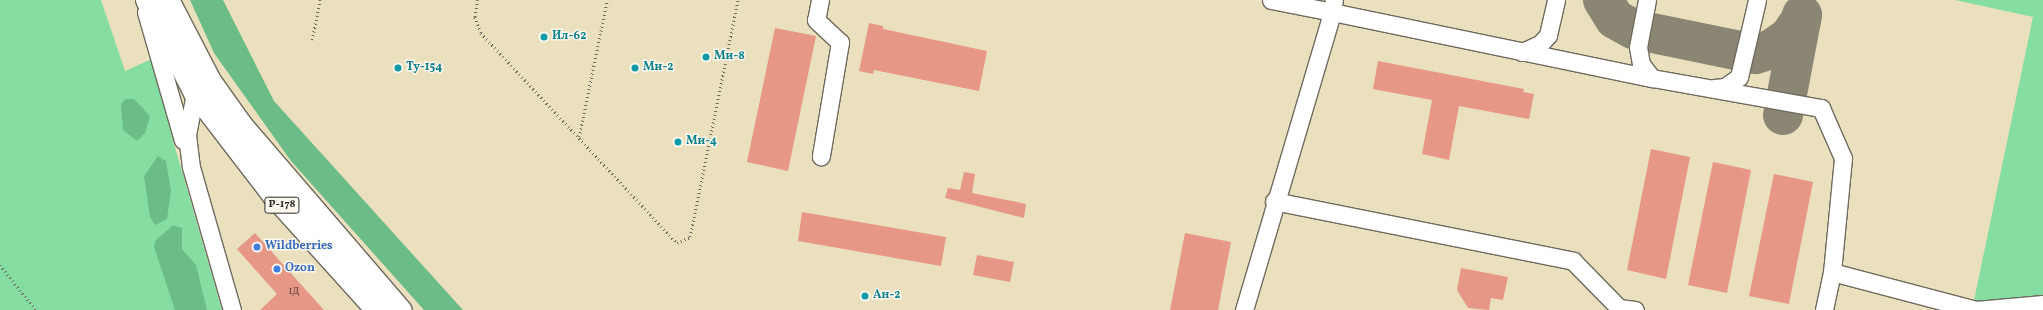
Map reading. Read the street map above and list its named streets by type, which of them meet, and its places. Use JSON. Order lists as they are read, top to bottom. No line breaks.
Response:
{"streets":{"highway":["Р-178"]},"places":["Ил-62","Ми-8","Ту-154","Ми-2","Ми-4","Wildberries","Ozon","Ан-2"],"house_numbers":["1Д"]}
